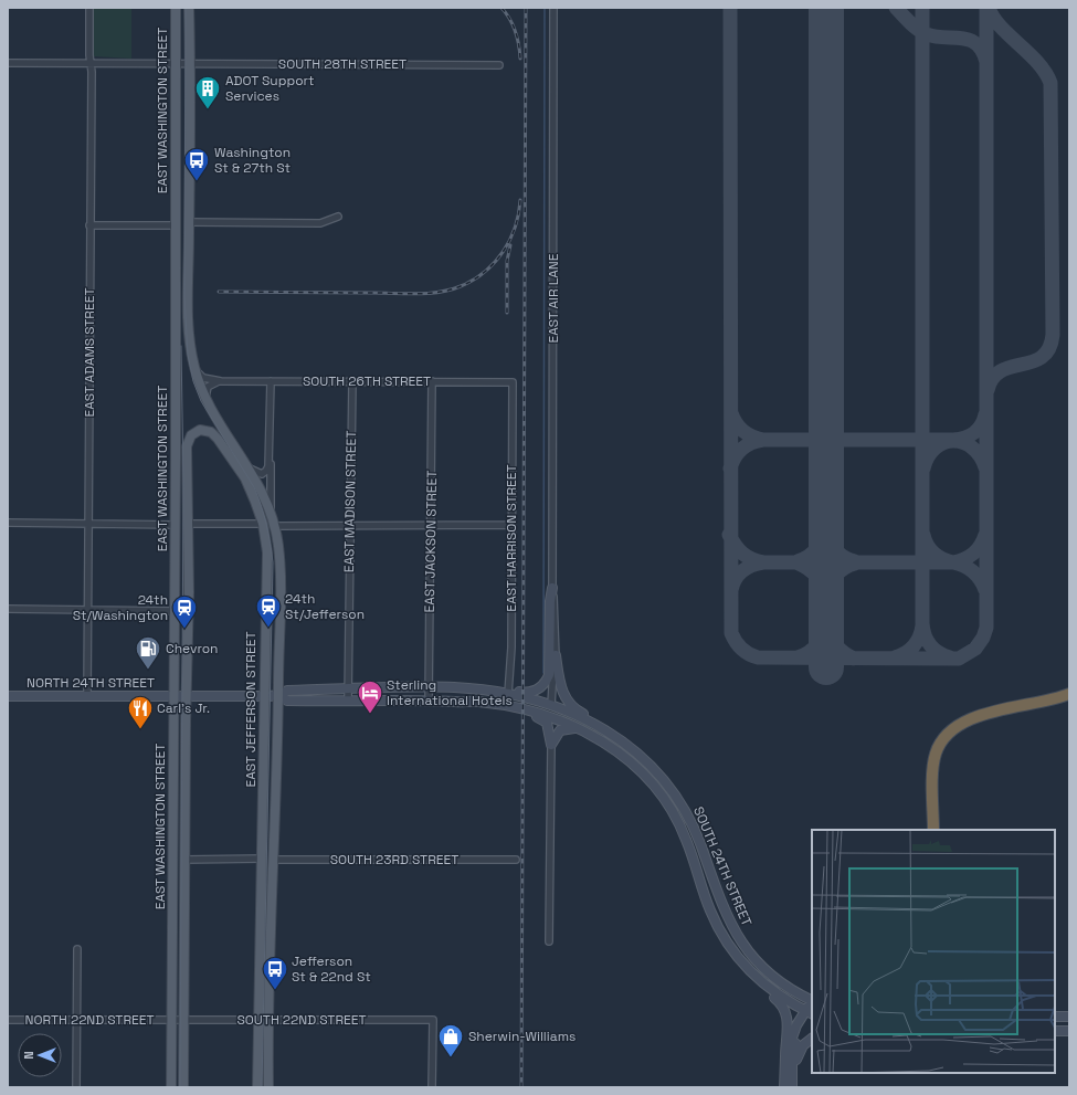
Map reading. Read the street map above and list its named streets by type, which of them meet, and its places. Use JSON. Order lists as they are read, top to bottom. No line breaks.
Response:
{"streets":{"main road":["EAST WASHINGTON STREET","NORTH 24TH STREET","EAST JEFFERSON STREET","SOUTH 24TH STREET"],"street":["SOUTH 28TH STREET","EAST AIR LANE","EAST ADAMS STREET","SOUTH 26TH STREET","EAST MADISON STREET","EAST HARRISON STREET","EAST JACKSON STREET","SOUTH 23RD STREET","NORTH 22ND STREET","SOUTH 22ND STREET"]},"crossings":[["SOUTH 28TH STREET","EAST WASHINGTON STREET"],["SOUTH 28TH STREET","EAST ADAMS STREET"],["EAST WASHINGTON STREET","NORTH 24TH STREET"],["EAST WASHINGTON STREET","EAST JEFFERSON STREET"],["EAST WASHINGTON STREET","SOUTH 24TH STREET"],["EAST WASHINGTON STREET","NORTH 22ND STREET"],["EAST WASHINGTON STREET","SOUTH 22ND STREET"],["EAST AIR LANE","SOUTH 24TH STREET"],["EAST ADAMS STREET","NORTH 24TH STREET"],["SOUTH 26TH STREET","EAST MADISON STREET"],["SOUTH 26TH STREET","EAST HARRISON STREET"],["SOUTH 26TH STREET","EAST JACKSON STREET"],["SOUTH 26TH STREET","EAST JEFFERSON STREET"],["EAST MADISON STREET","SOUTH 24TH STREET"],["EAST HARRISON STREET","SOUTH 24TH STREET"],["EAST JACKSON STREET","SOUTH 24TH STREET"],["NORTH 24TH STREET","SOUTH 24TH STREET"],["EAST JEFFERSON STREET","SOUTH 23RD STREET"],["EAST JEFFERSON STREET","SOUTH 24TH STREET"],["EAST JEFFERSON STREET","SOUTH 22ND STREET"],["NORTH 22ND STREET","SOUTH 22ND STREET"]],"places":{"building":["ADOT Support Services"],"bus stop":["Washington St & 27th St","Jefferson St & 22nd St"],"station":["24th St/Jefferson","24th St/Washington"],"fuel station":["Chevron"],"hotel":["Sterling International Hotels"],"restaurant":["Carl's Jr."],"shop":["Sherwin-Williams"]},"north":"left"}
